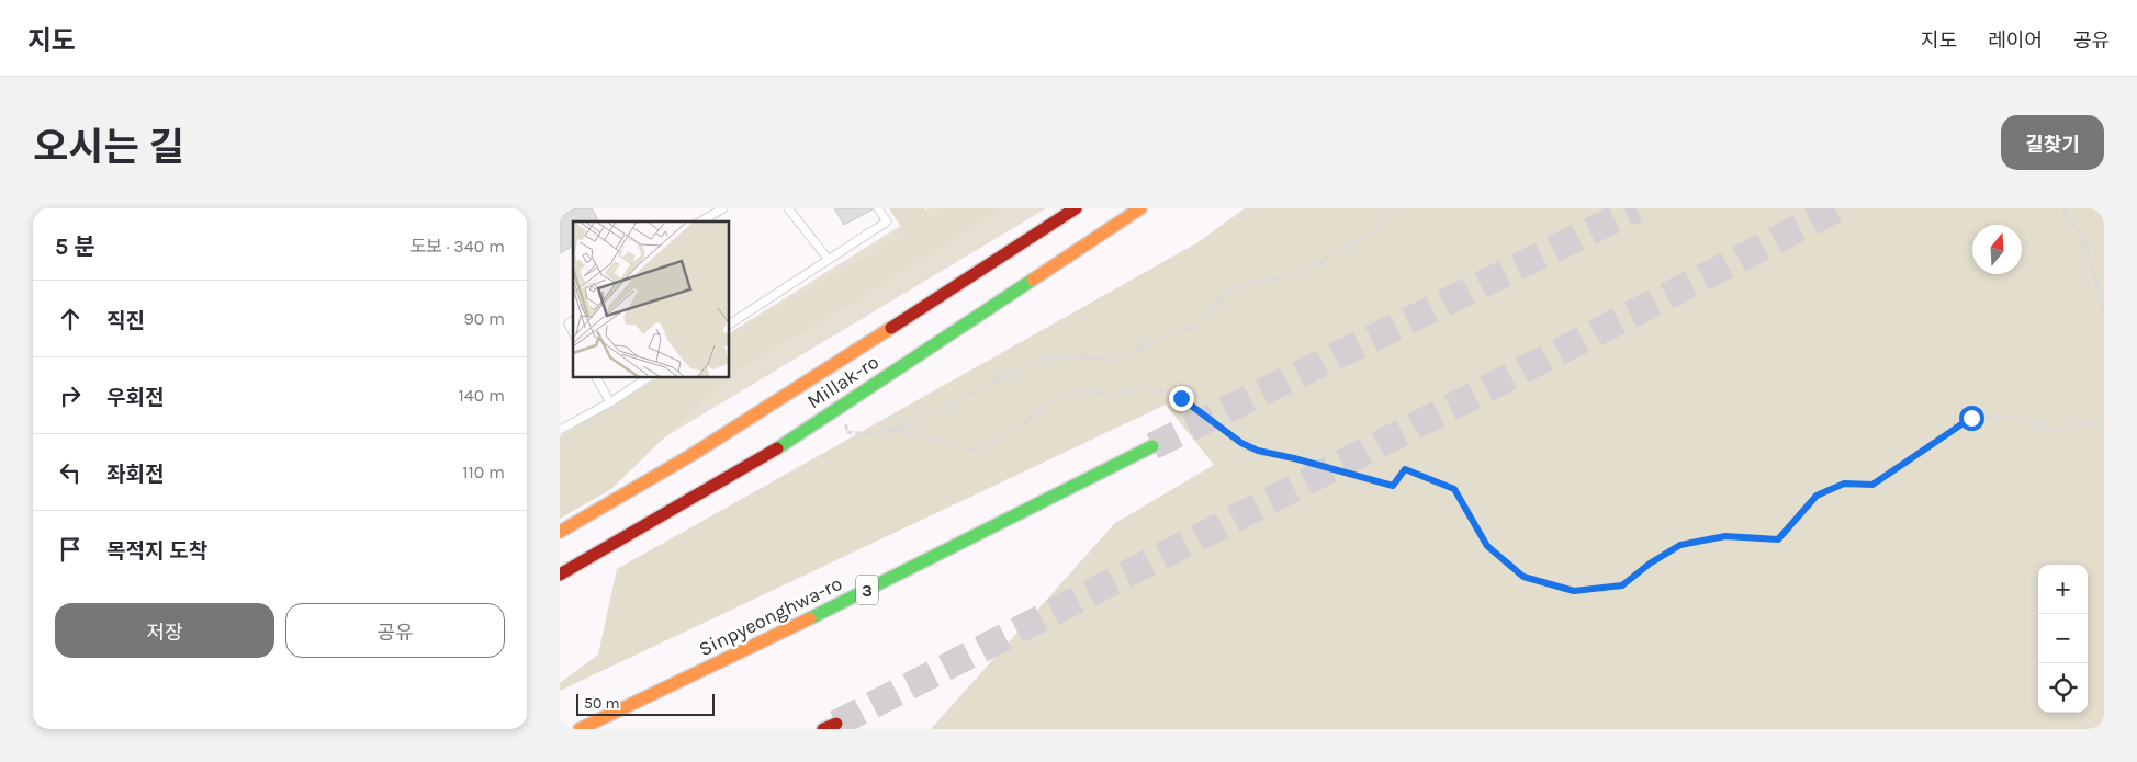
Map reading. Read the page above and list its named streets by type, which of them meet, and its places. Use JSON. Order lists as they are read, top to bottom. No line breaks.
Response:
{"streets":{"main road":["Millak-ro","3","Sinpyeonghwa-ro"]},"scale_bar":"50 m","north":"top","page":{"header":"지도","nav":["지도","레이어","공유"],"title":"오시는 길","buttons":["길찾기",["저장","공유"]],"heading":["5 분","도보 · 340 m"],"list":[["직진","90 m"],["우회전","140 m"],["좌회전","110 m"],"목적지 도착"],"map_buttons":["+","−"],"scale":"50 m"}}
